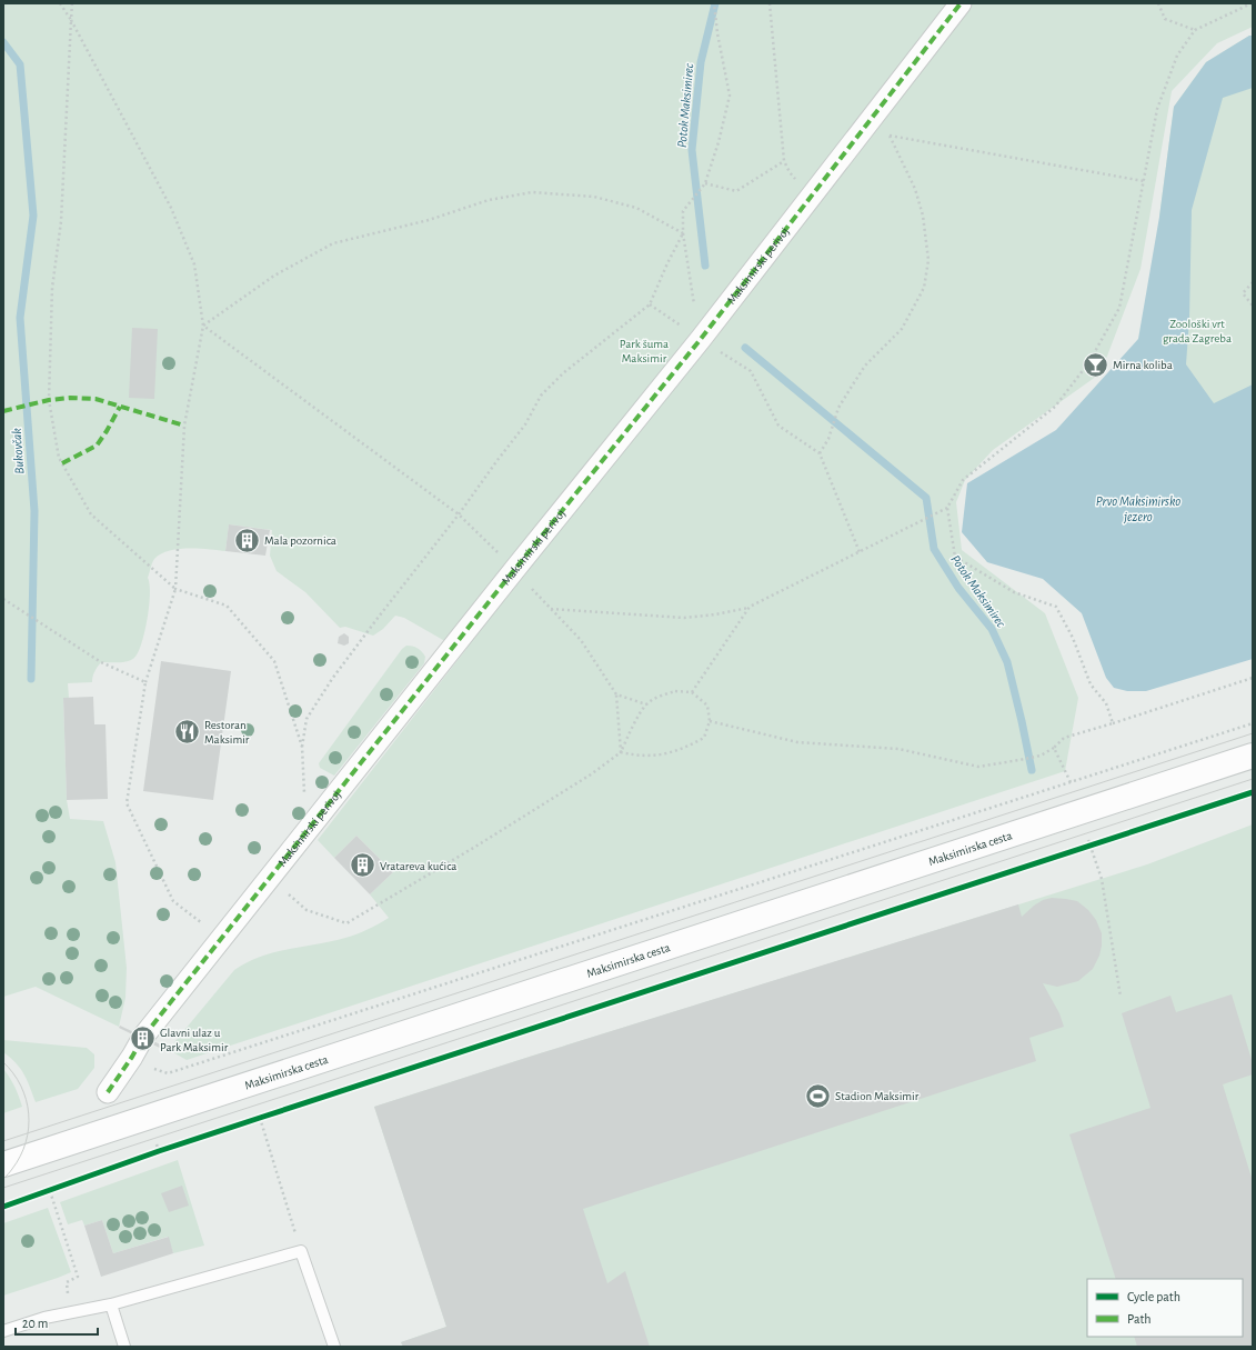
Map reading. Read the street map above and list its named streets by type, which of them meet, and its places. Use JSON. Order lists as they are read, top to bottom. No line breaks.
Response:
{"streets":{"main road":["Maksimirska cesta"],"street":["Maksimirski perivoj"]},"water":["Potok Maksimirec","Bukovčak","Prvo Maksimirsko jezero"],"parks":["Zoološki vrt grada Zagreba","Park šuma Maksimir"],"places":{"bar":["Mirna koliba"],"building":["Mala pozornica","Vratareva kućica","Glavni ulaz u Park Maksimir"],"restaurant":["Restoran Maksimir"],"sports":["Stadion Maksimir"]},"legend":["Cycle path","Path"],"scale_bar":"20 m"}
